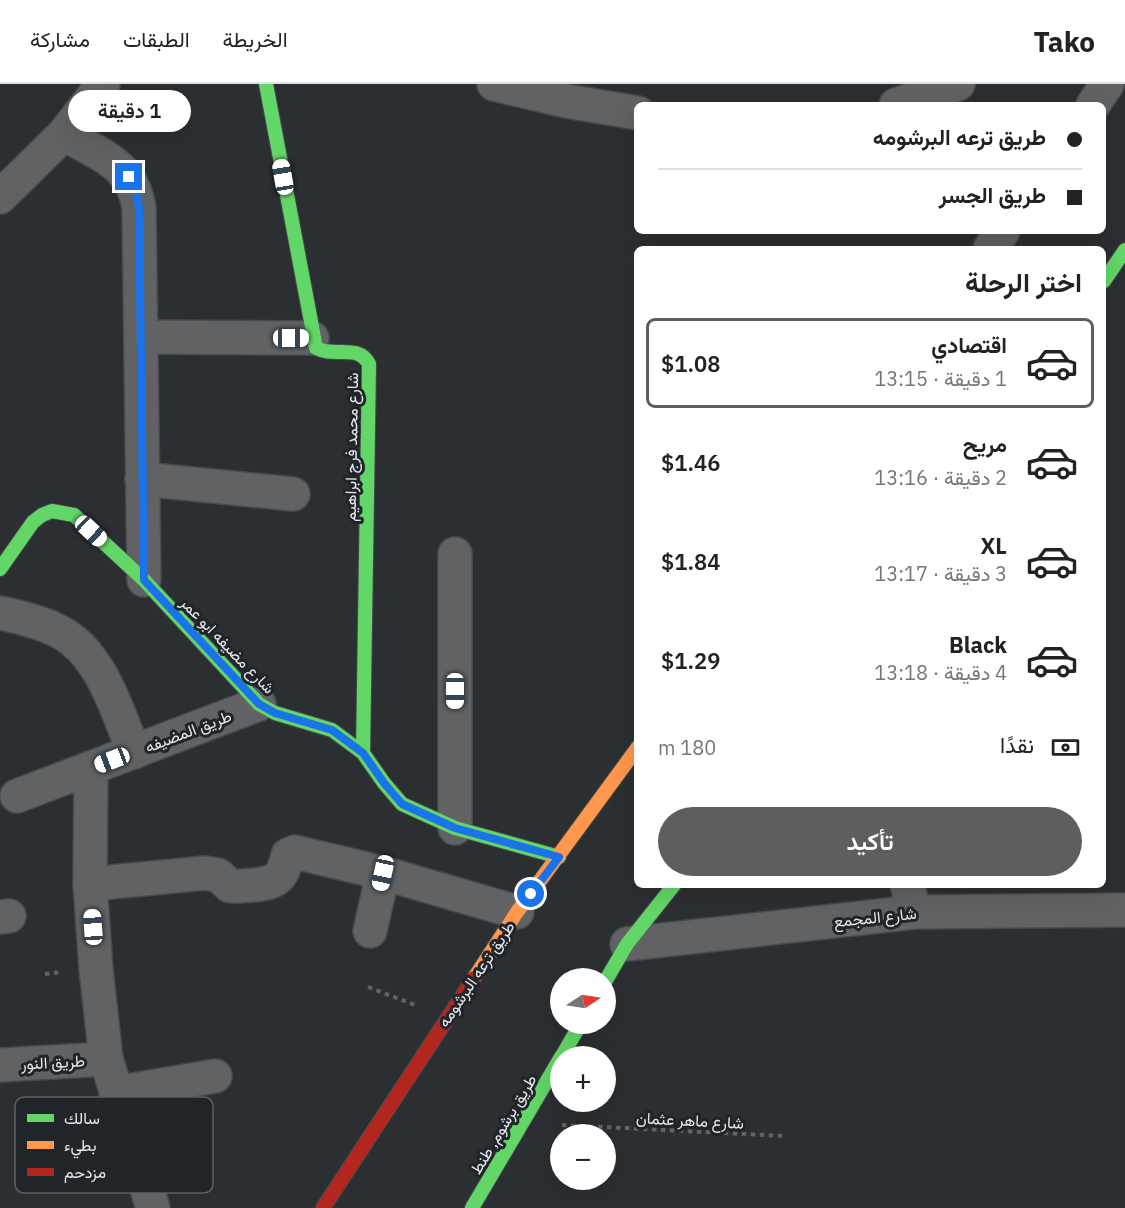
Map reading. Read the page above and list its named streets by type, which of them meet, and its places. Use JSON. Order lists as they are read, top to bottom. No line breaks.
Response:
{"streets":{"street":["شارع محمد فرج ابراهيم","شارع مضيفه ابو عمر","طريق المضيفه","شارع المجمع","طريق ترعه البرشومه","طريق النور","طريق برشوم, طنط"],"path":["شارع ماهر عثمان"]},"crossings":[["شارع محمد فرج ابراهيم","شارع مضيفه ابو عمر"],["شارع مضيفه ابو عمر","طريق المضيفه"],["شارع مضيفه ابو عمر","طريق ترعه البرشومه"],["شارع ماهر عثمان","طريق برشوم, طنط"]],"legend":["سالك","بطيء","مزدحم"],"north":"right","page":{"header":"Tako","nav":["الخريطة","الطبقات","مشاركة"],"bubble":"1 دقيقة","banner":["طريق ترعه البرشومه","طريق الجسر"],"heading":"اختر الرحلة","list":[{"name":"اقتصادي","note":"1 دقيقة · 13:15","value":"$1.08"},{"name":"مريح","note":"2 دقيقة · 13:16","value":"$1.46"},{"name":"XL","note":"3 دقيقة · 13:17","value":"$1.84"},{"name":"Black","note":"4 دقيقة · 13:18","value":"$1.29"}],"pay":["نقدًا","180 m"],"buttons":"تأكيد","map_buttons":["+","−"]}}
